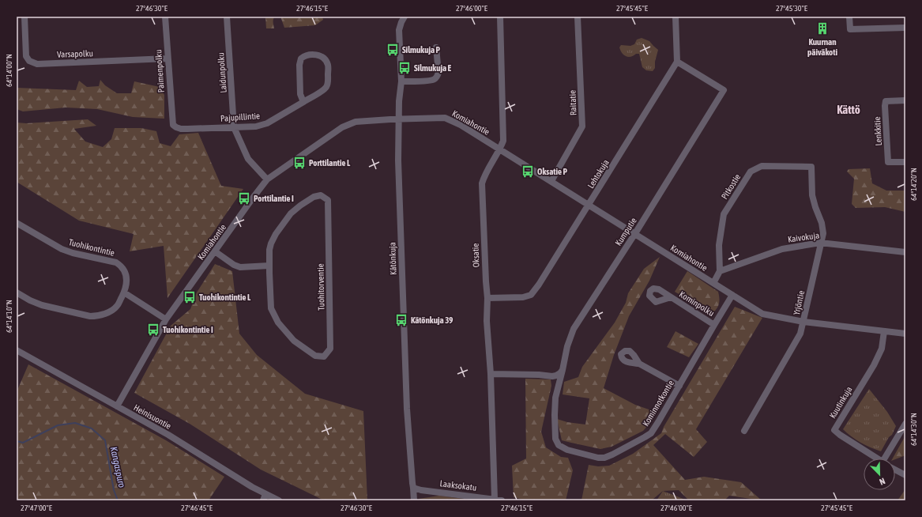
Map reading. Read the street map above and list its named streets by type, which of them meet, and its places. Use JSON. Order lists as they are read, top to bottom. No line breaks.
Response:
{"streets":{"street":["Varsapolku","Paimenpolku","Laidunpolku","Raitatie","Pajupillintie","Komiahontie","Lenkkitie","Lehtokuja","Pitkostie","Kumputie","Kaivokuja","Tuohikontintie","Oksatie","Kätönkuja","Tuohitorventie","Yrjöntie","Kominpolku","Kuutinkuja","Kominnotkontie","Heinisuontie","Laaksokatu"]},"crossings":[["Varsapolku","Paimenpolku"],["Paimenpolku","Pajupillintie"],["Laidunpolku","Pajupillintie"],["Raitatie","Komiahontie"],["Komiahontie","Lehtokuja"],["Komiahontie","Kumputie"],["Komiahontie","Oksatie"],["Komiahontie","Kätönkuja"],["Komiahontie","Yrjöntie"],["Komiahontie","Kuutinkuja"],["Komiahontie","Kominnotkontie"],["Komiahontie","Heinisuontie"],["Lehtokuja","Kumputie"],["Lehtokuja","Oksatie"],["Pitkostie","Kaivokuja"],["Pitkostie","Yrjöntie"],["Kumputie","Kominnotkontie"],["Kaivokuja","Yrjöntie"],["Oksatie","Laaksokatu"],["Kätönkuja","Laaksokatu"],["Kominpolku","Kominnotkontie"]],"districts":["Kättö"],"water":["Kangaspuro"],"places":{"building":["Kuurnan päiväkoti"],"bus stop":["Silmukuja P","Silmukuja E","Porttilantie L","Oksatie P","Porttilantie I","Tuohikontintie L","Kätönkuja 39","Tuohikontintie I"]},"north":"bottom right","coordinates":["27°46'30\"E","27°46'15\"E","27°46'00\"E","27°45'45\"E","27°45'30\"E","64°14'00\"N","64°14'20\"N","64°14'10\"N","64°14'30\"N","27°47'00\"E","27°46'45\"E"]}
